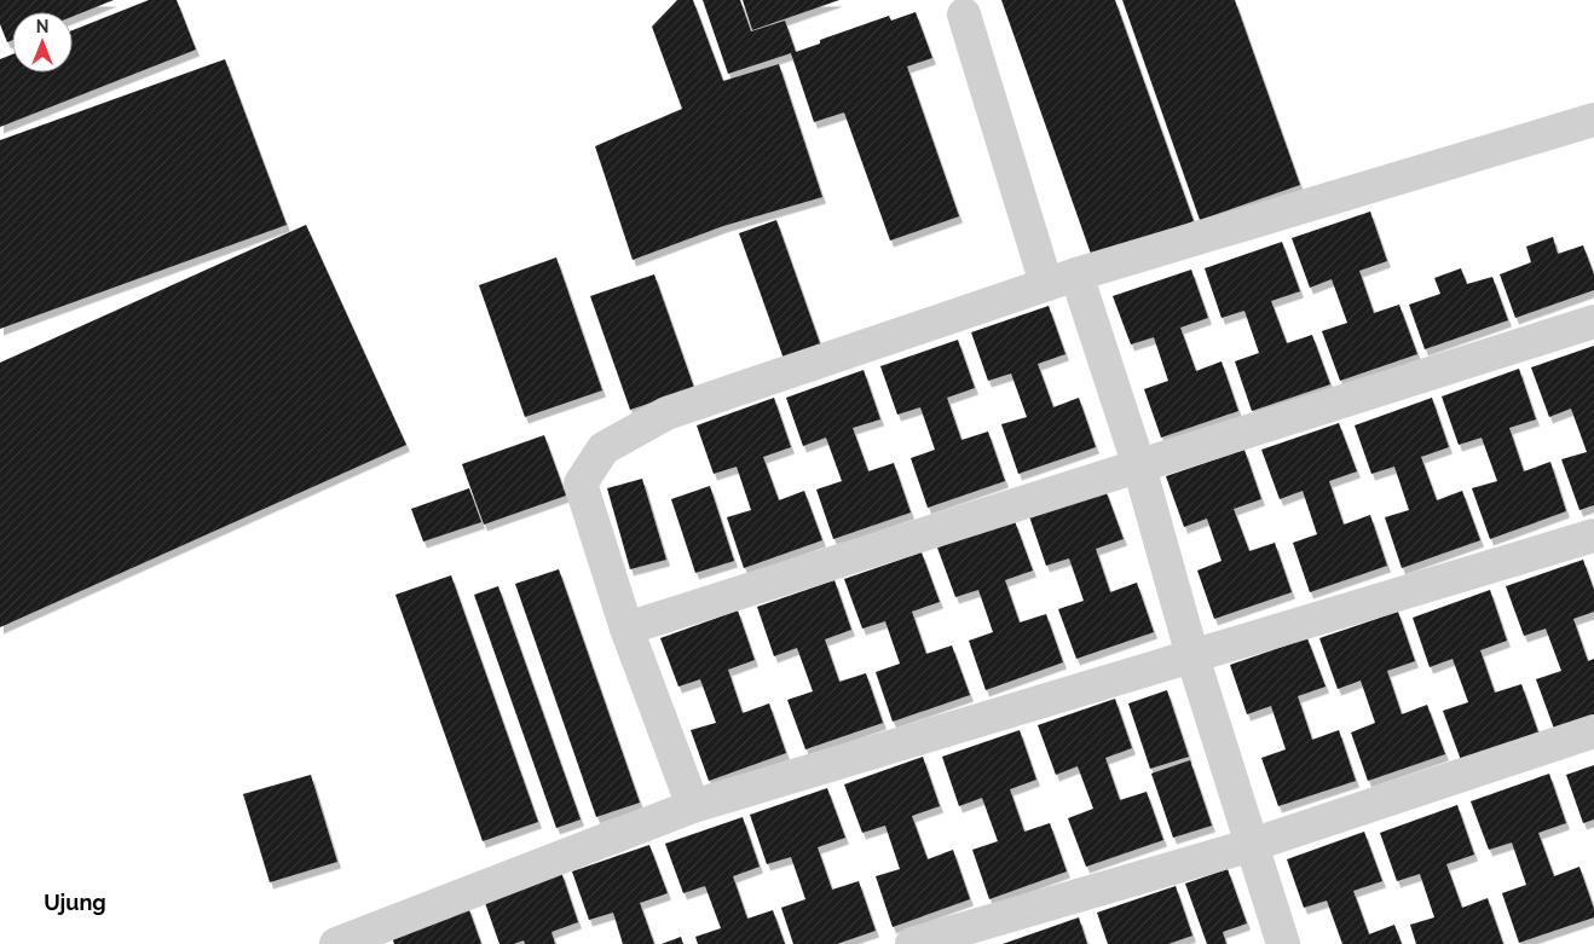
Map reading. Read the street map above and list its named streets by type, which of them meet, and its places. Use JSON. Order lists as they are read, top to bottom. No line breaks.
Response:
{"districts":["Ujung"],"north":"top"}
